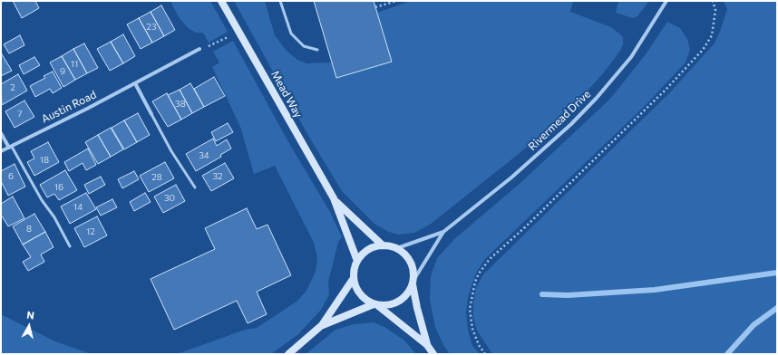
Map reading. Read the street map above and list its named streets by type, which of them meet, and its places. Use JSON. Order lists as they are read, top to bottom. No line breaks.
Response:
{"streets":{"main road":["Mead Way"],"street":["Austin Road","Rivermead Drive"]},"house_numbers":["23","11","9","2","38","7","34","18","6","32","28","16","30","14","8","12"],"north":"top"}
